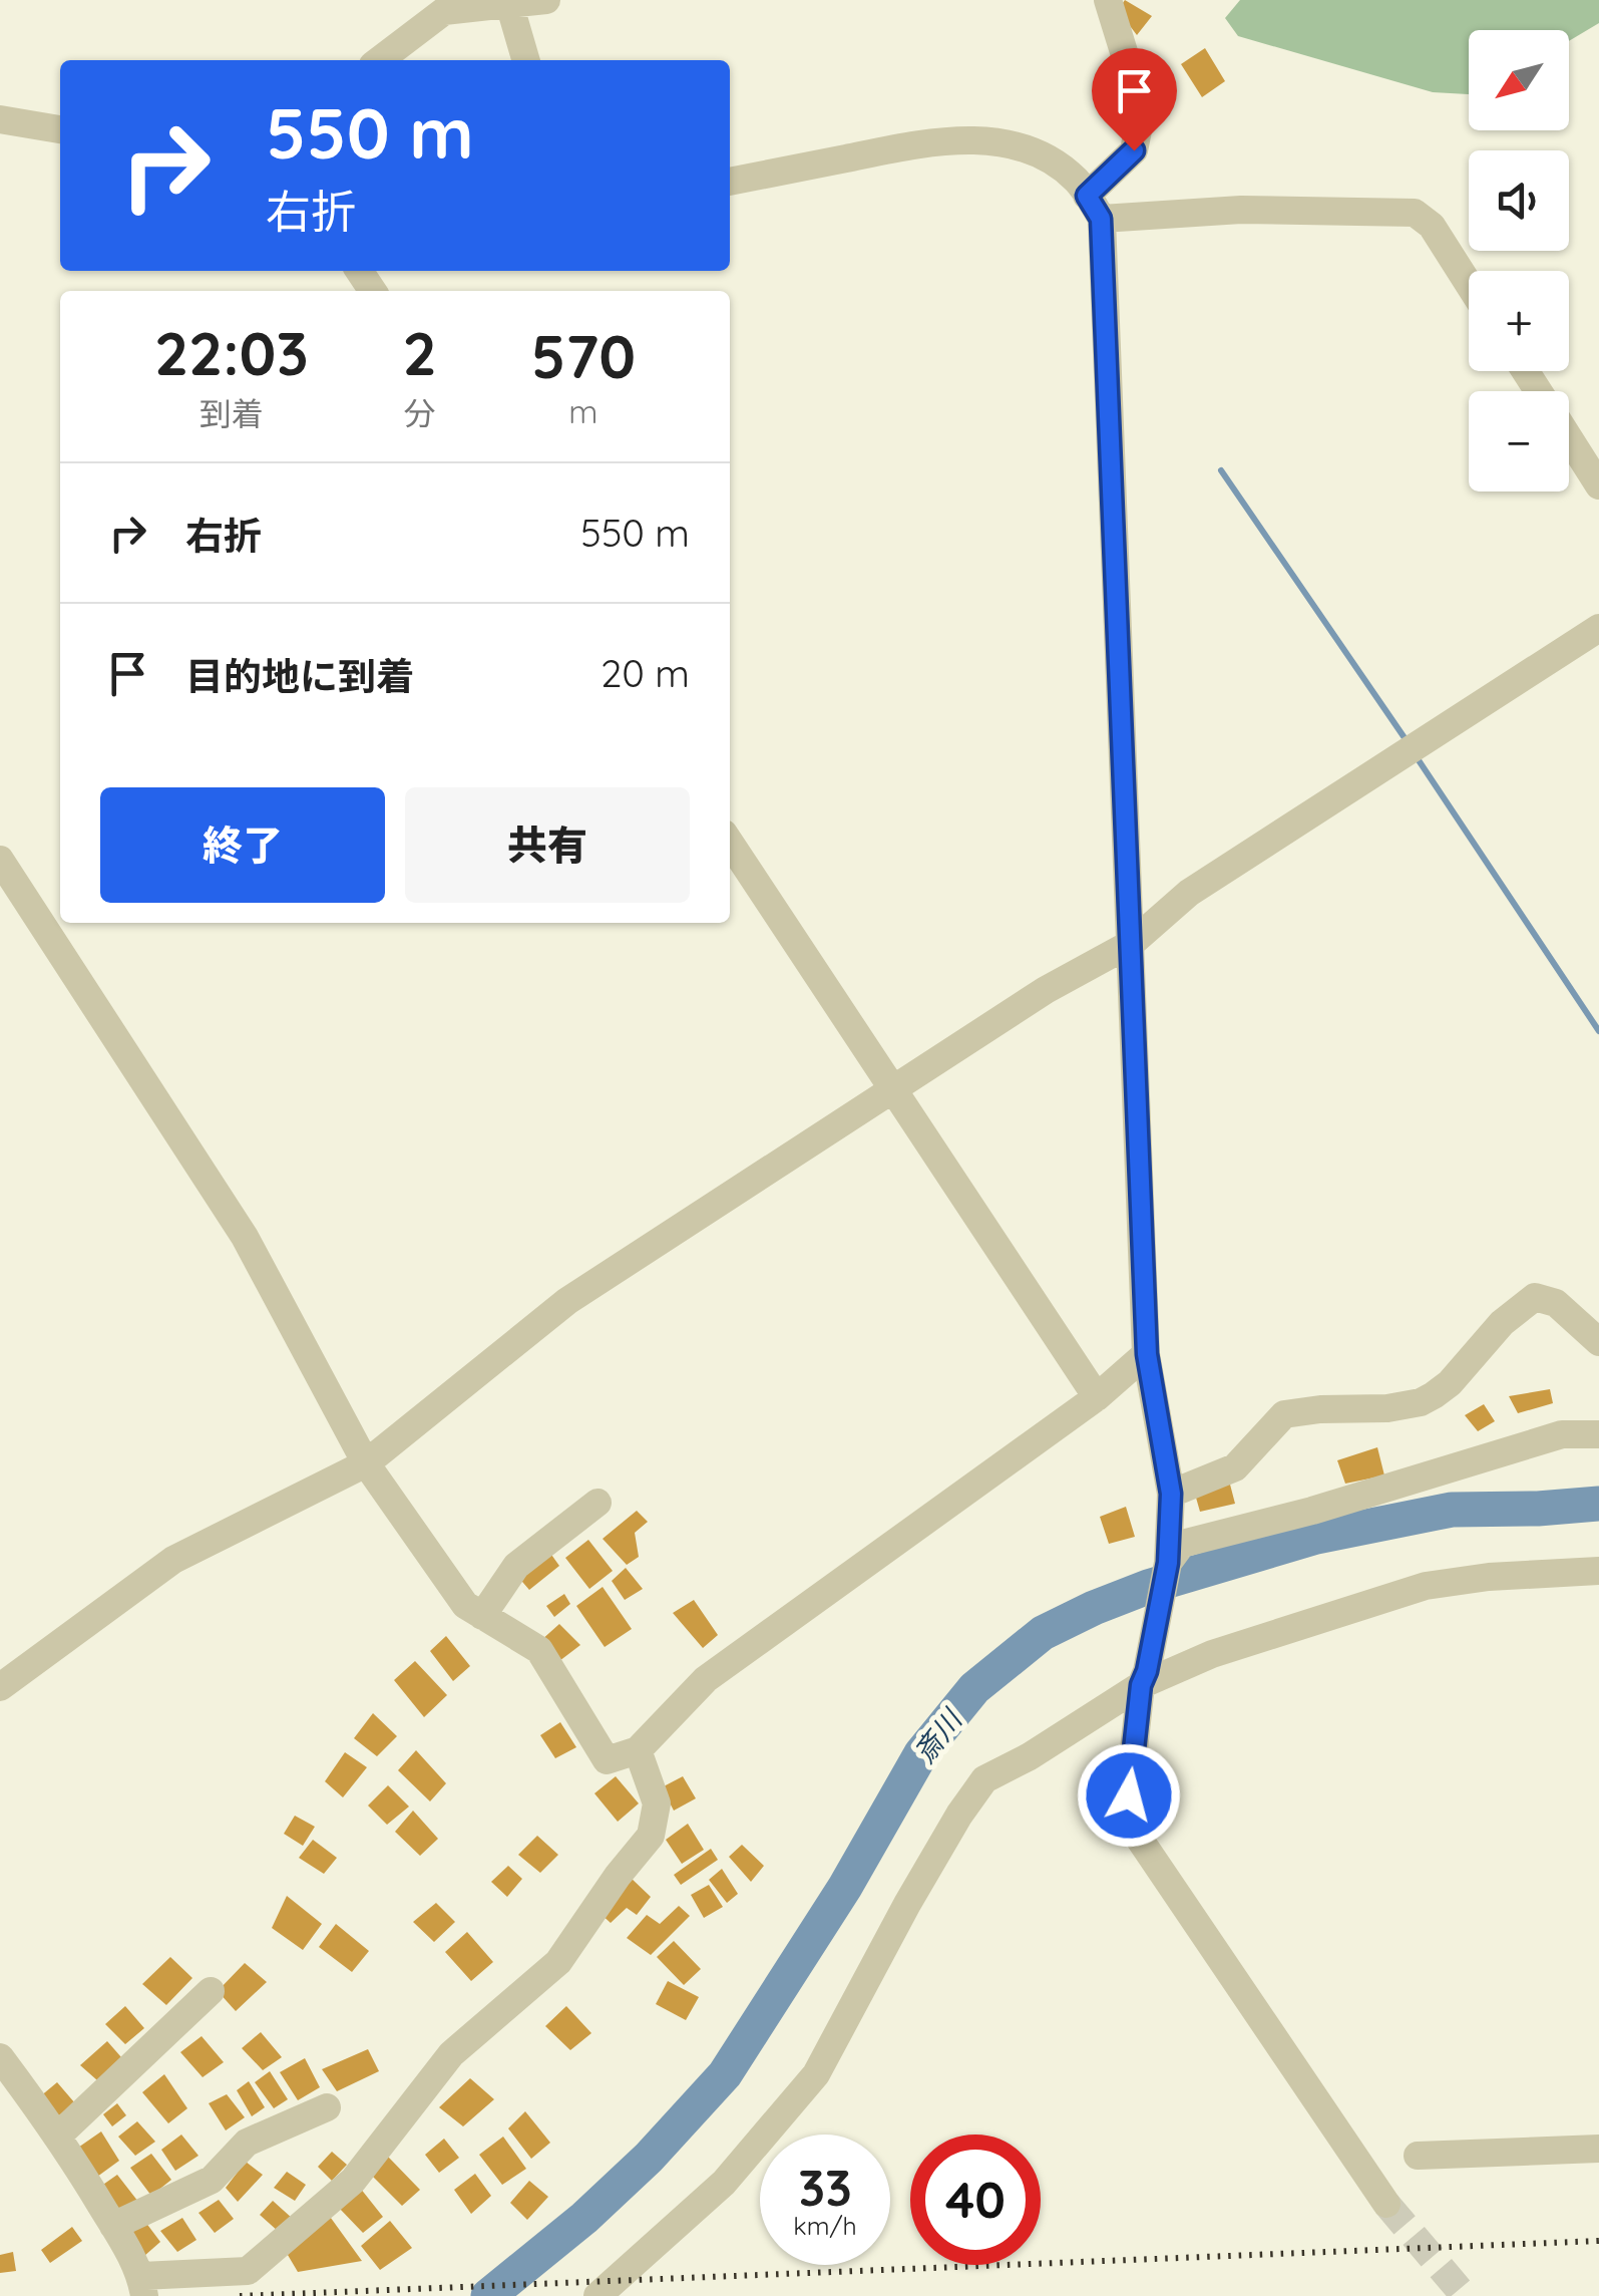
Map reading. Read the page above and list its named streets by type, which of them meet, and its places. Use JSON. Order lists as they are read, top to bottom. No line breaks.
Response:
{"water":["斎川"],"north":"bottom left","page":{"map_buttons":["+","−"],"turn":["550 m","右折"],"eta":["22:03","到着","2","分","570","m"],"list":[{"name":"右折","value":"550 m"},{"name":"目的地に到着","value":"20 m"}],"buttons":["終了","共有"],"speed":"33 km/h","limit":"40"}}
